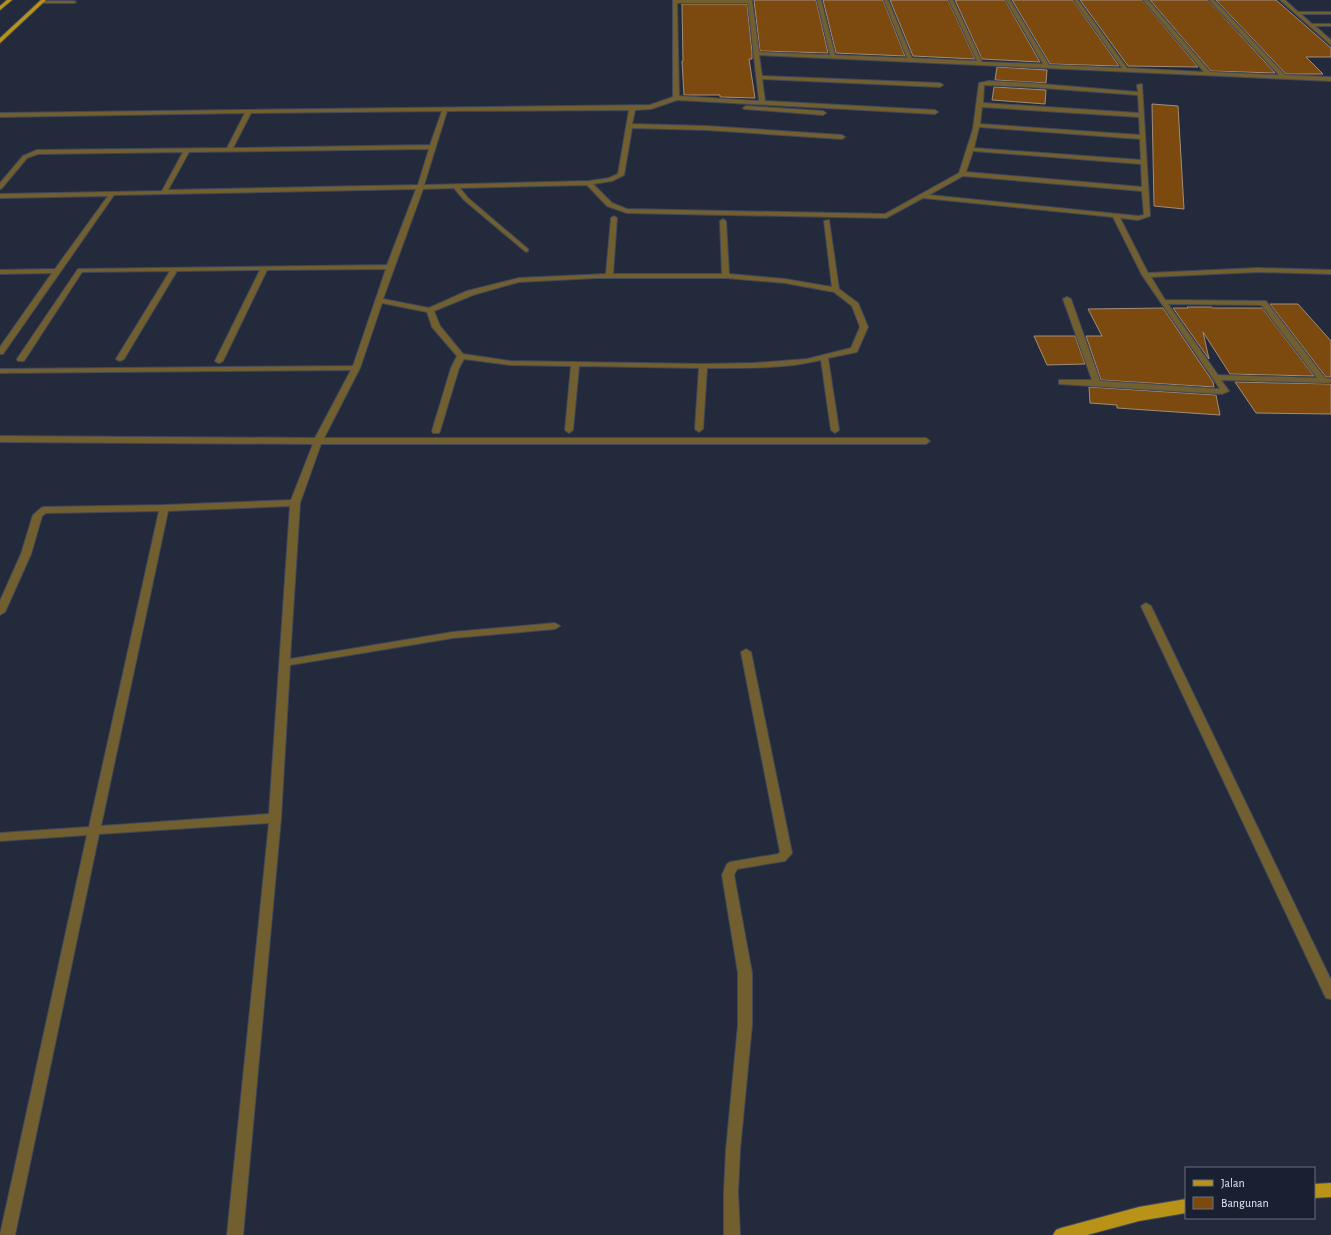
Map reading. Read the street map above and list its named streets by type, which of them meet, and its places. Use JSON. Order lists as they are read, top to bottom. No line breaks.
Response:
{"legend":["Jalan","Bangunan"]}
